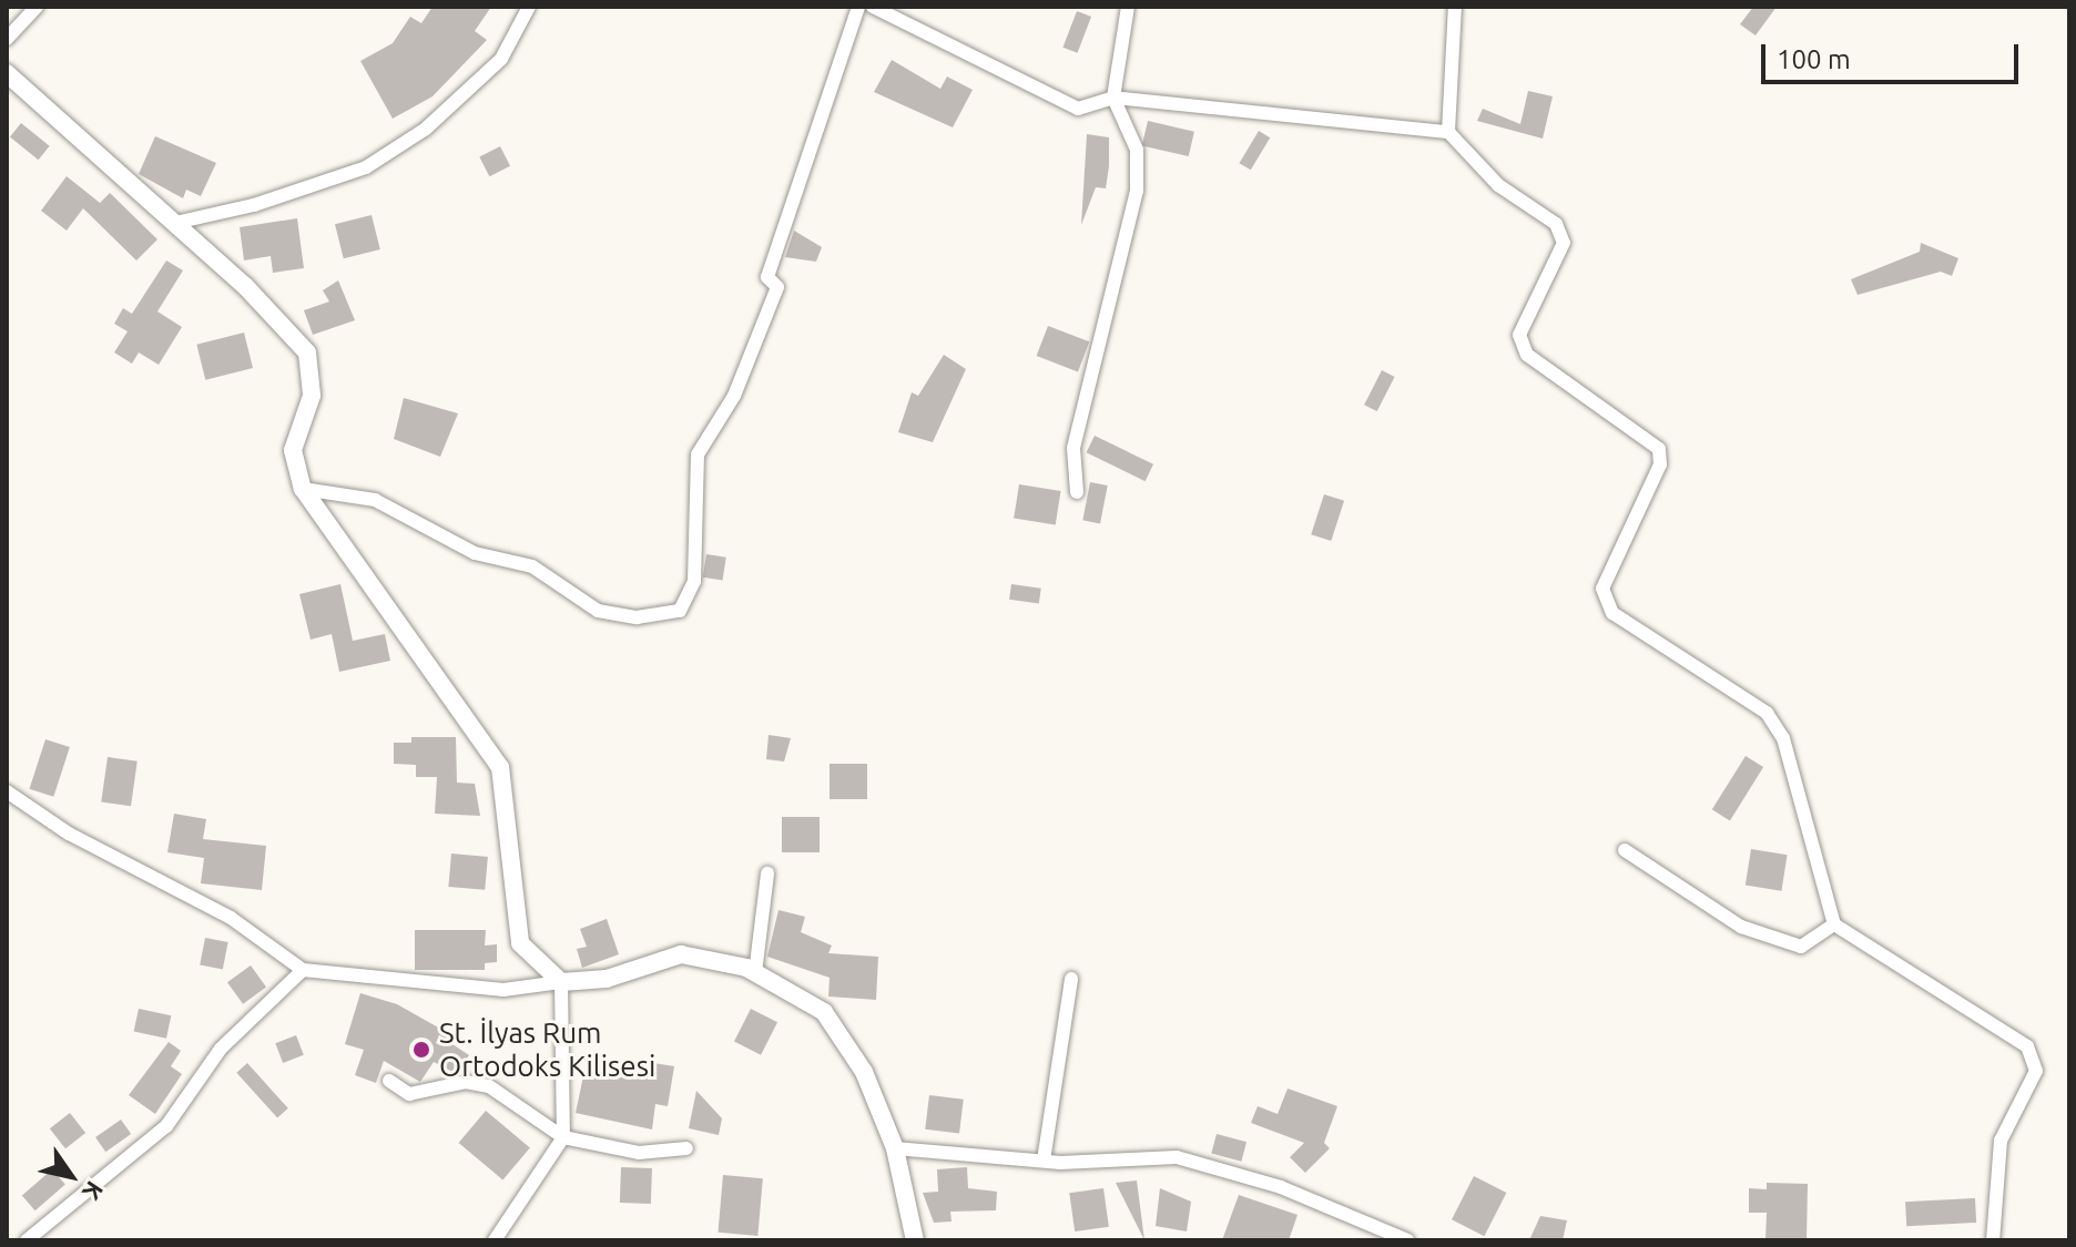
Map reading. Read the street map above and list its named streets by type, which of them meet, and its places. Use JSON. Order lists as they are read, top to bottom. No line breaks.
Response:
{"places":["St. İlyas Rum Ortodoks Kilisesi"],"scale_bar":"100 m","north":"bottom right"}
